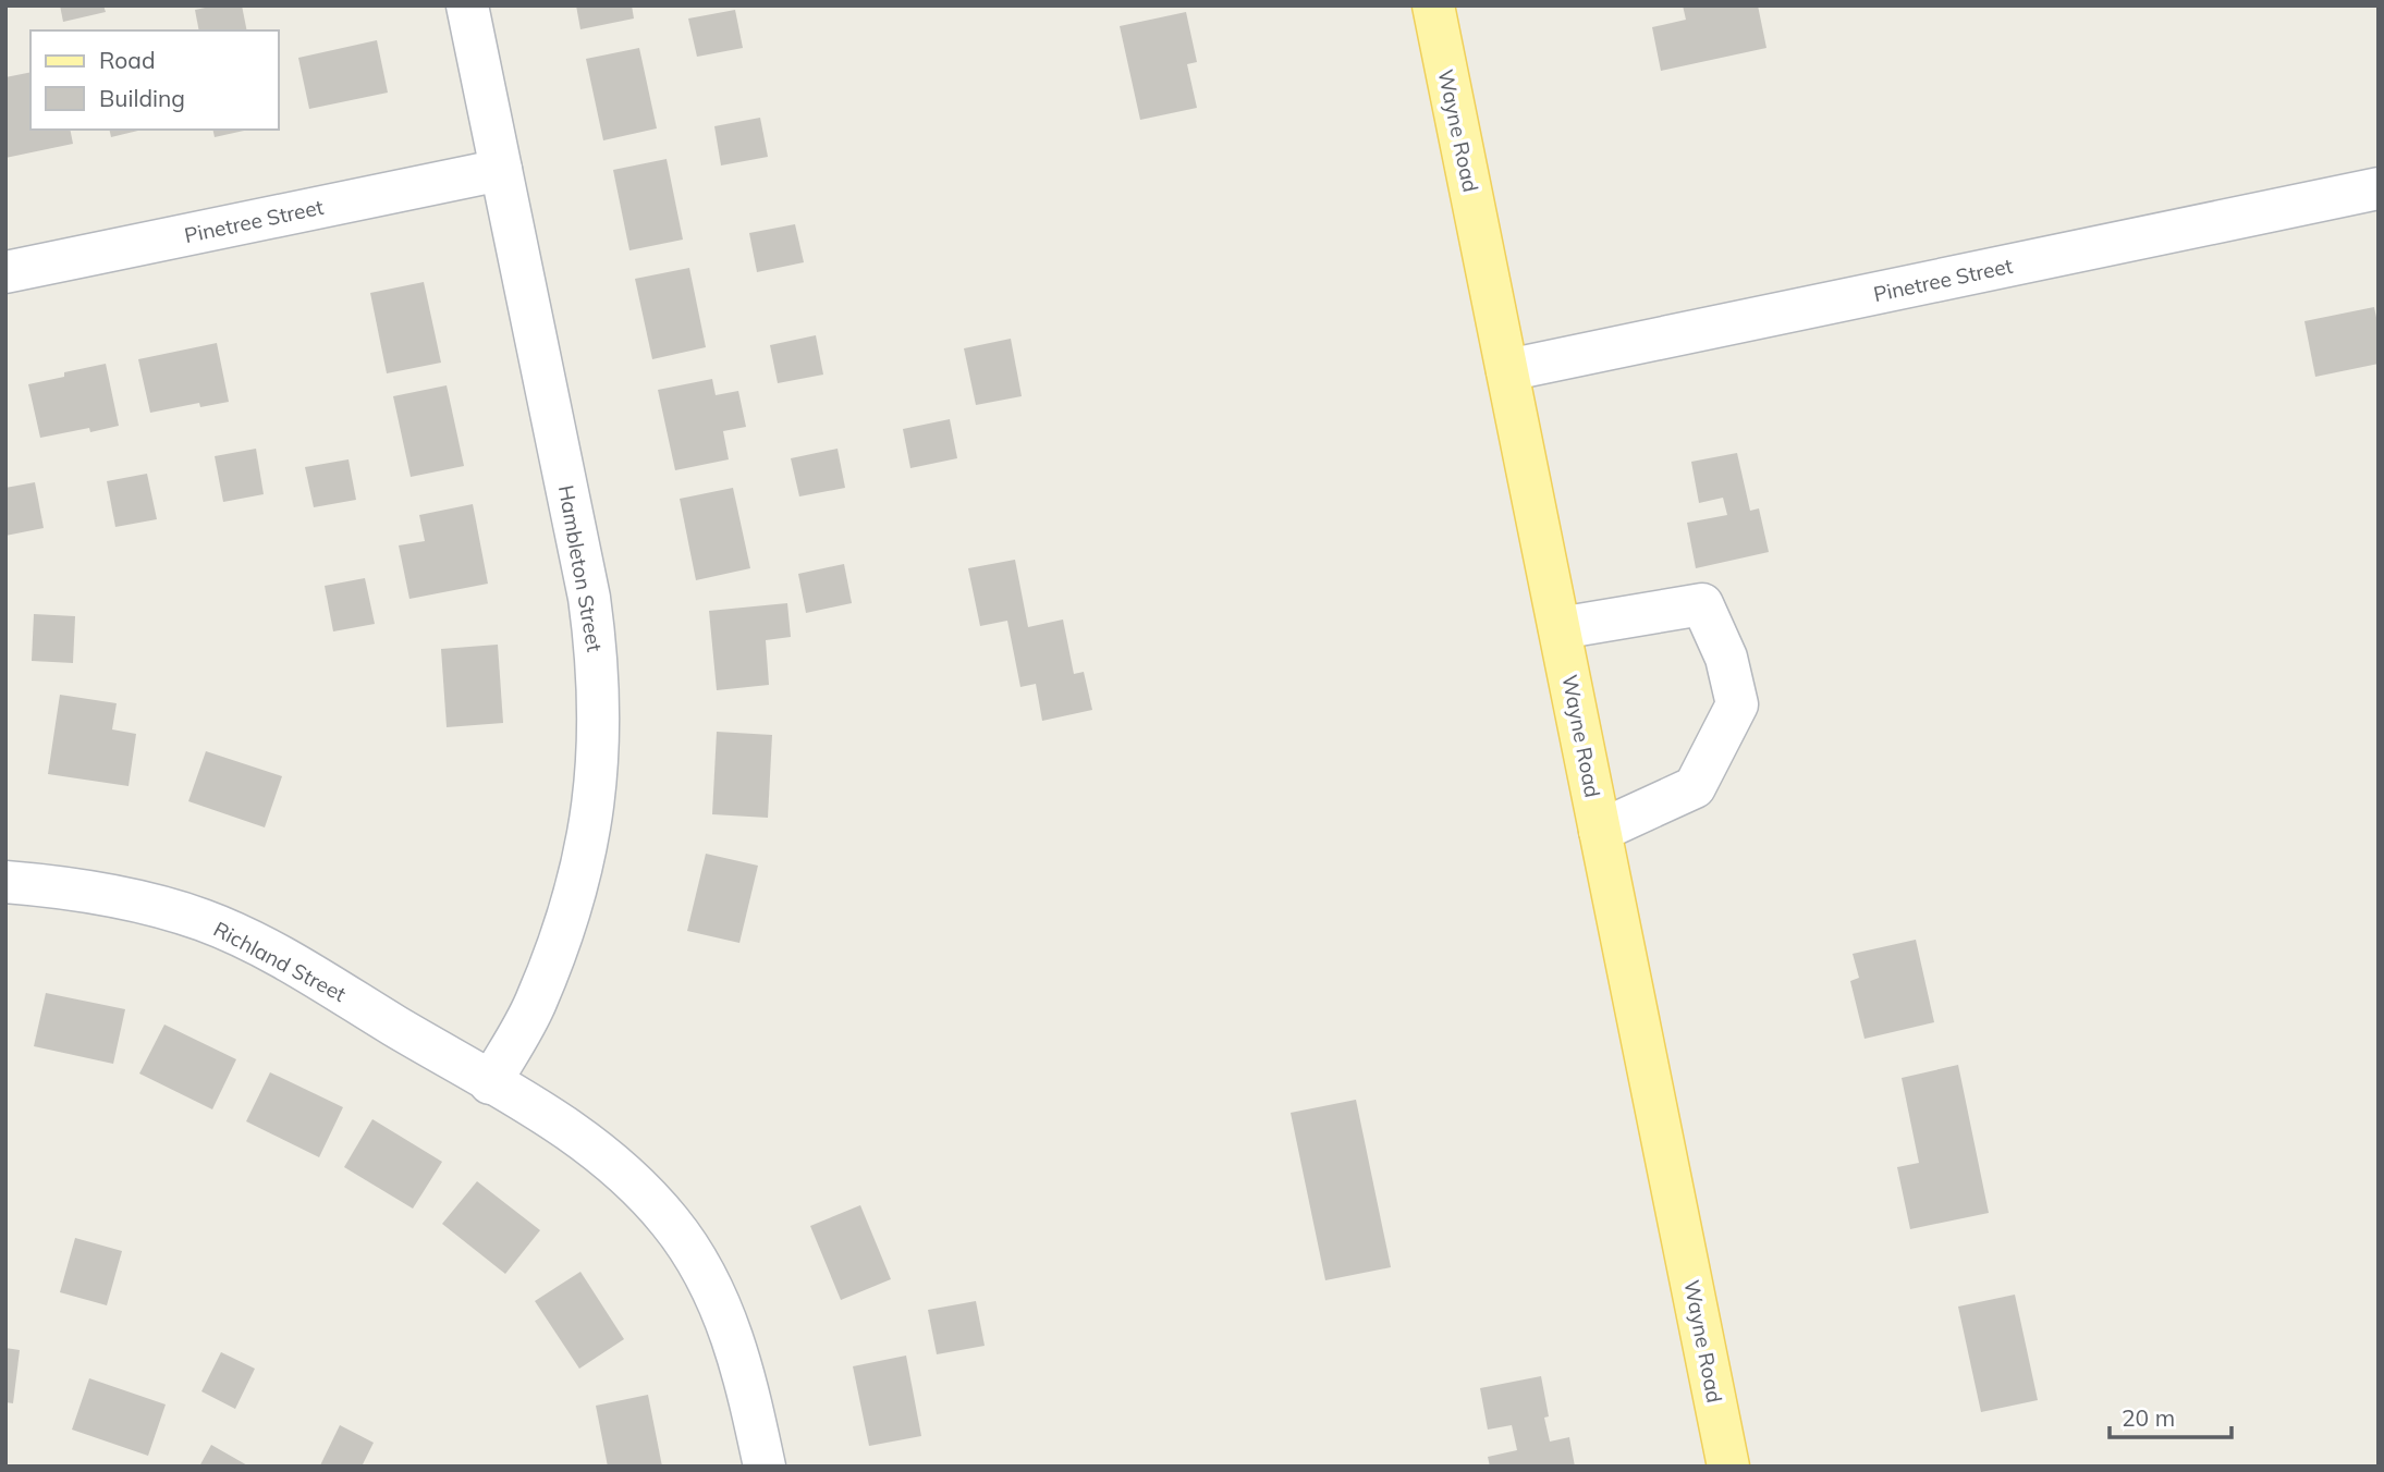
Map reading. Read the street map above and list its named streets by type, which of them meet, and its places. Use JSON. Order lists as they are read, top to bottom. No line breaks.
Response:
{"streets":{"main road":["Wayne Road"],"street":["Pinetree Street","Hambleton Street","Richland Street"]},"crossings":[["Wayne Road","Pinetree Street"],["Pinetree Street","Hambleton Street"],["Hambleton Street","Richland Street"]],"legend":["Road","Building"],"scale_bar":"20 m"}
